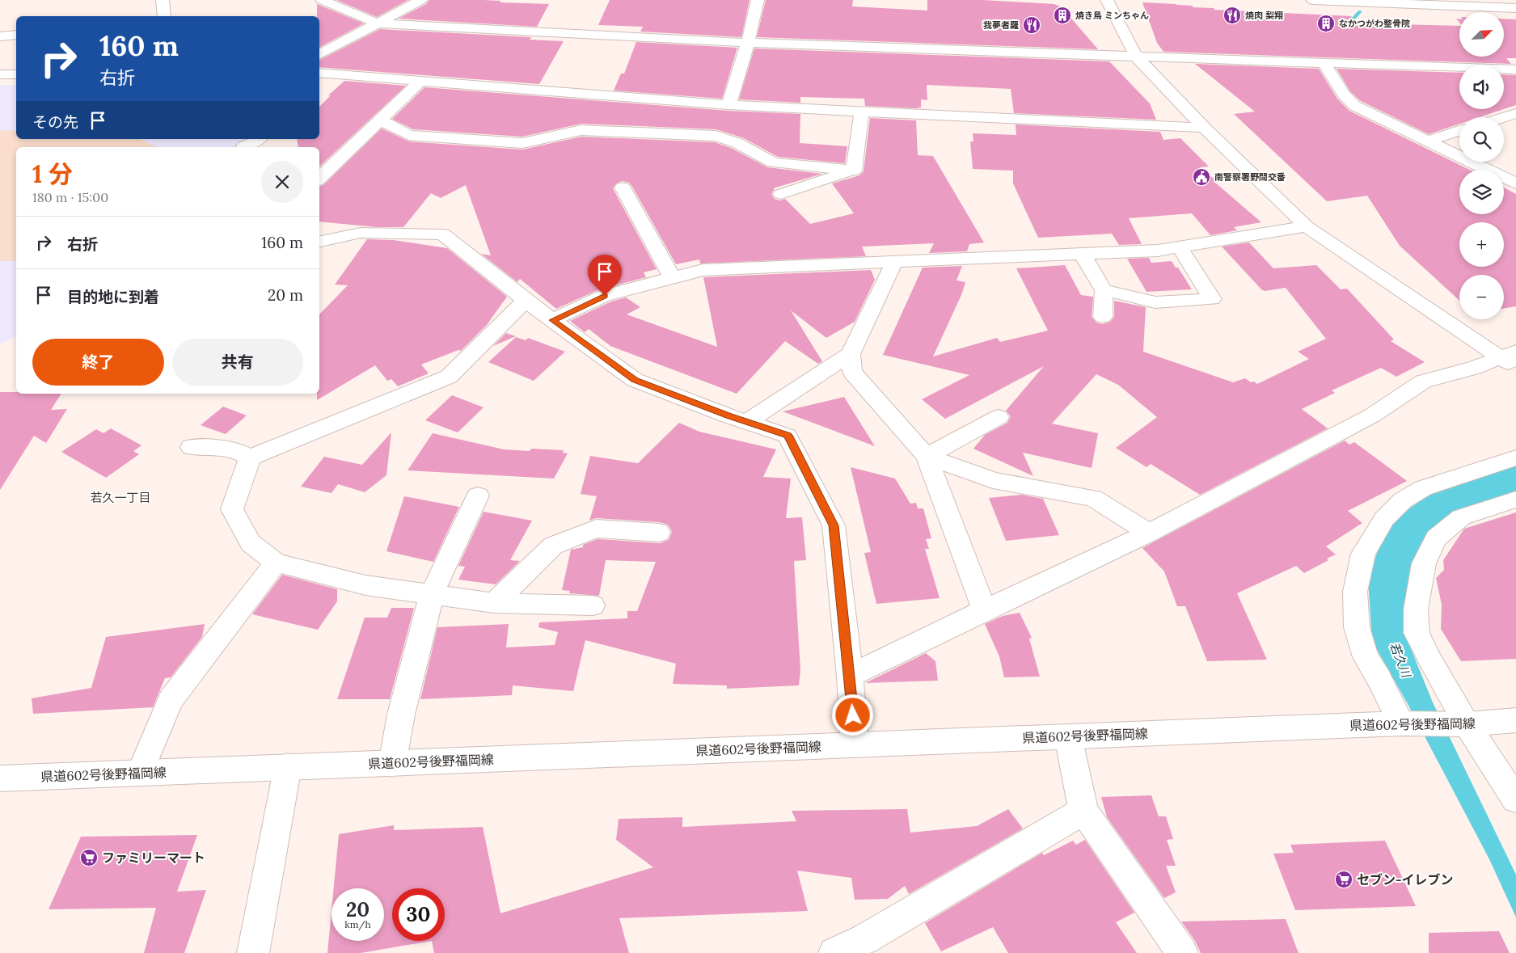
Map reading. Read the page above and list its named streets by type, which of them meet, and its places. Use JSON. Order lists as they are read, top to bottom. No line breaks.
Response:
{"streets":{"street":["県道602号後野福岡線"]},"districts":["若久一丁目"],"water":["若久川"],"places":{"building":["焼き鳥 ミンちゃん","なかつがわ整骨院"],"restaurant":["焼肉 梨翔","我夢者羅"],"public building":["南警察署野間交番"],"supermarket":["ファミリーマート","セブン-イレブン"]},"north":"top right","page":{"map_buttons":["+","−"],"turn":["160 m","右折"],"then":"その先","heading":["1 分","180 m · 15:00"],"list":[{"name":"右折","value":"160 m"},{"name":"目的地に到着","value":"20 m"}],"buttons":["終了","共有"],"speed":"20 km/h","limit":"30"}}
